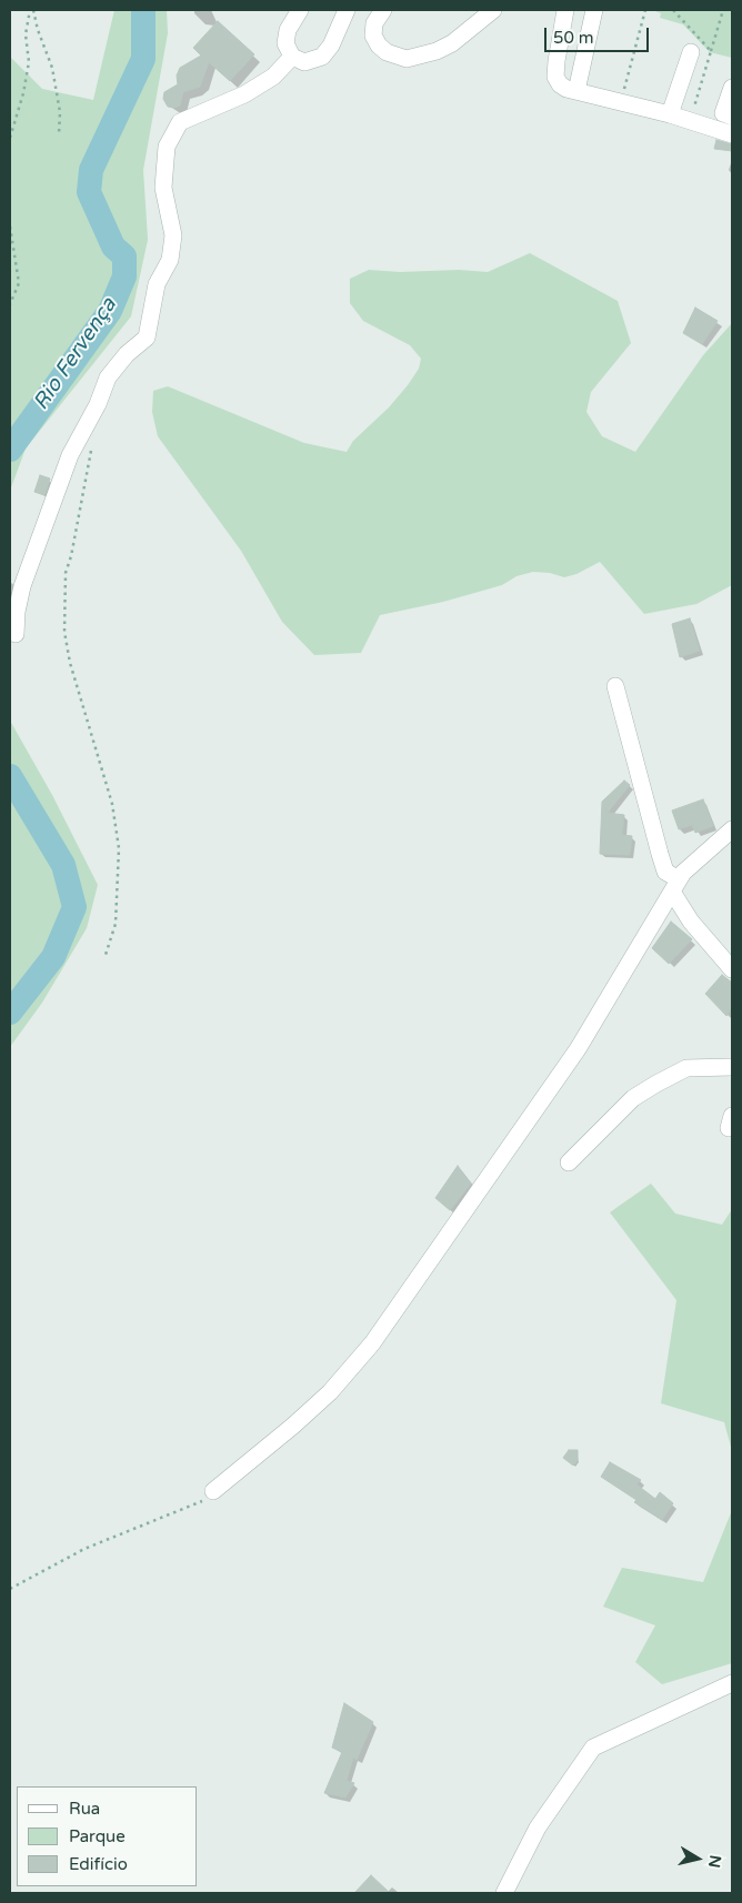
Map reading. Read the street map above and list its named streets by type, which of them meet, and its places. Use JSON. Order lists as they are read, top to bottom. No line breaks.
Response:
{"water":["Rio Fervença"],"legend":["Rua","Parque","Edifício"],"scale_bar":"50 m","north":"right"}
